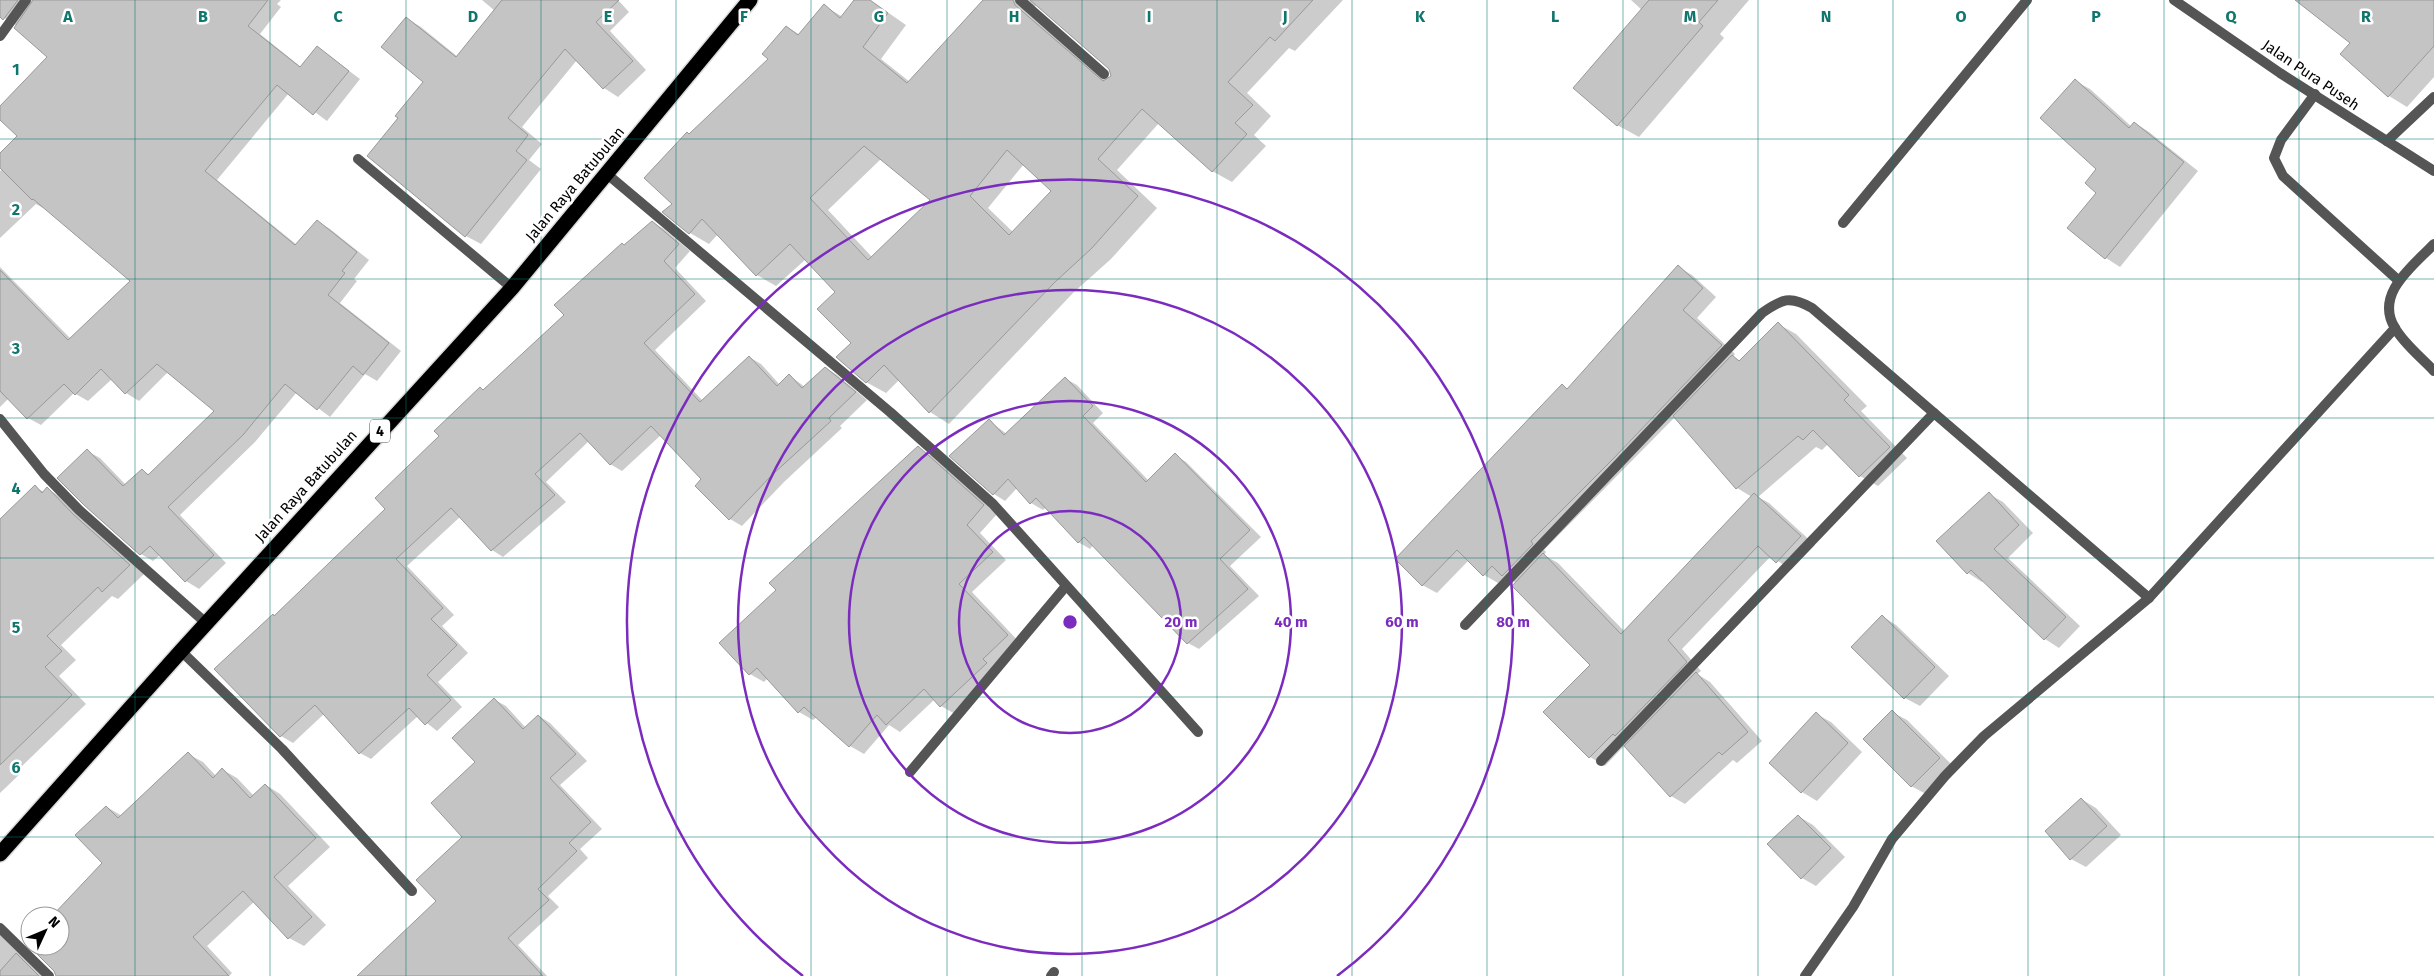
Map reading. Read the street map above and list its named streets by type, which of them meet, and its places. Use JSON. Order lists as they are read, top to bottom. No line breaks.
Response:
{"streets":{"highway":["Jalan Raya Batubulan","4"],"street":["Jalan Pura Puseh"]},"north":"top right","grid":{"columns":["A","B","C","D","E","F","G","H","I","J","K","L","M","N","O","P","Q","R"],"rows":["1","2","3","4","5","6"]},"rings":["20 m","40 m","60 m","80 m"]}
